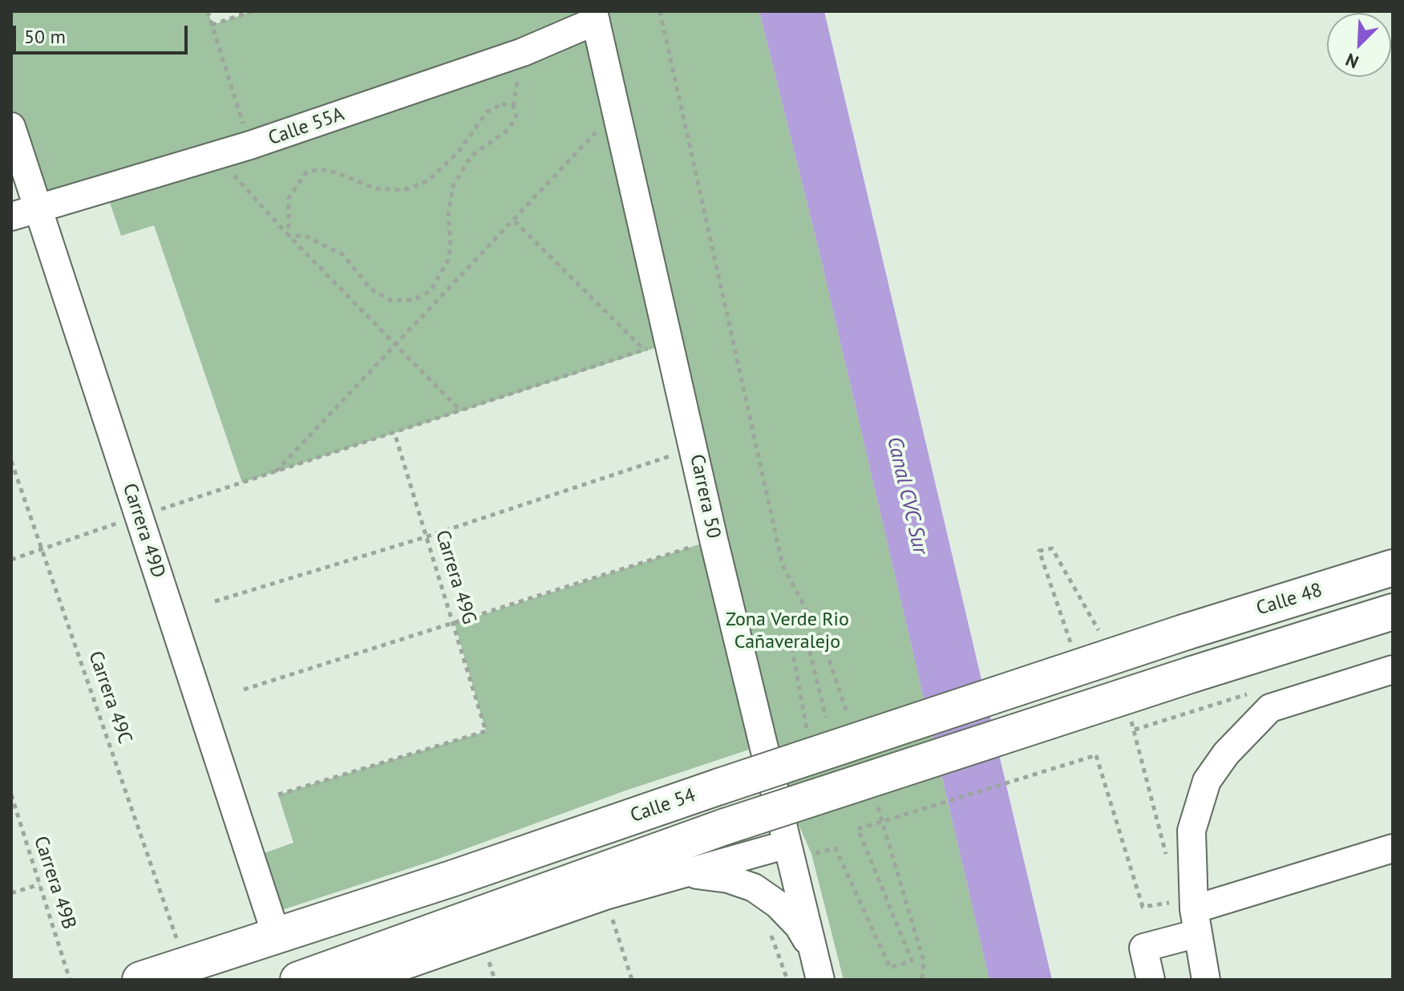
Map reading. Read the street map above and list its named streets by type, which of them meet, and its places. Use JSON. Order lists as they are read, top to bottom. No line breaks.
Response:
{"streets":{"main road":["Calle 48","Calle 54"],"street":["Calle 55A","Carrera 50","Carrera 49D"],"path":["Carrera 49G","Carrera 49C","Carrera 49B"]},"crossings":[["Calle 55A","Carrera 50"],["Calle 55A","Carrera 49D"],["Carrera 49D","Calle 54"],["Calle 48","Calle 54"]],"water":["Canal CVC Sur"],"parks":["Zona Verde Rio Cañaveralejo"],"scale_bar":"50 m","north":"bottom left"}
